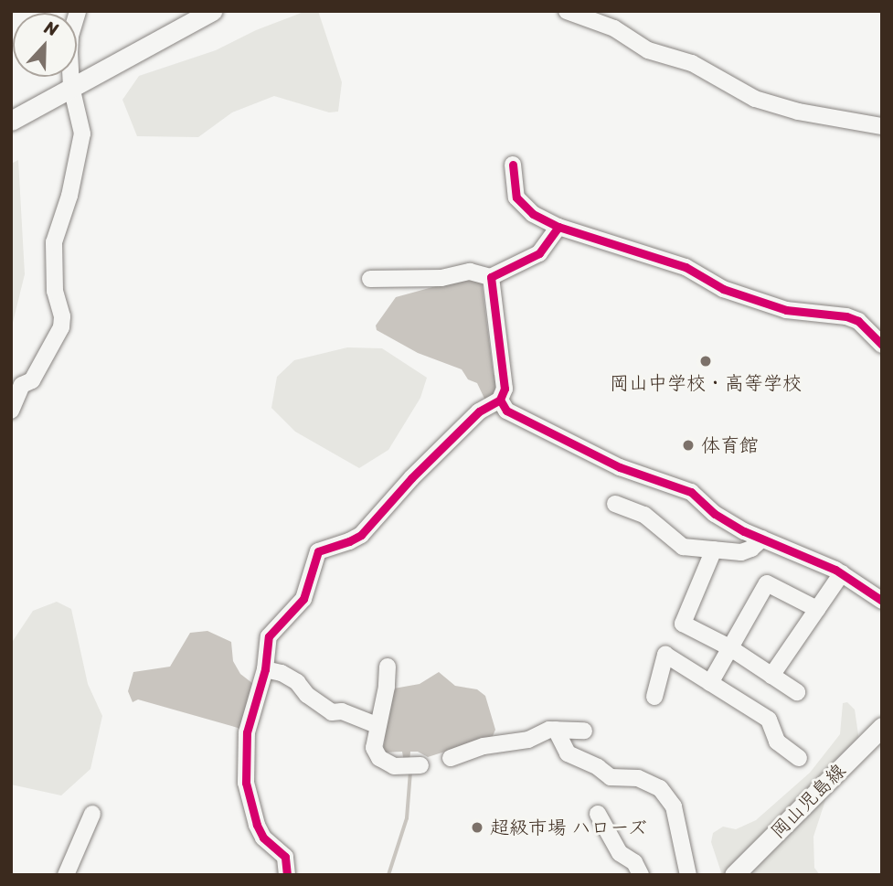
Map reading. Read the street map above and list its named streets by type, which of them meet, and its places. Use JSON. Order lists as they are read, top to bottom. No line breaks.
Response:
{"streets":{"main road":["岡山児島線"]},"places":["岡山中学校・高等学校","体育館","超級市場 ハローズ"],"north":"top"}
